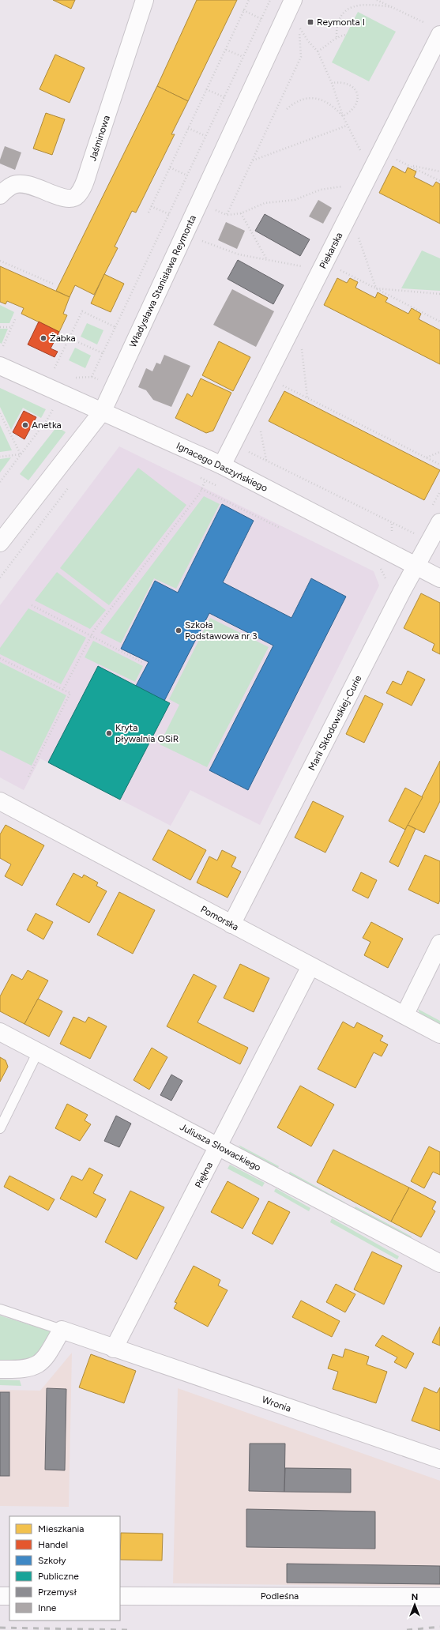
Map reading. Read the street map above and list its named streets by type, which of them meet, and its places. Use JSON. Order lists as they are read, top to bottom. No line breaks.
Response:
{"streets":{"street":["Jaśminowa","Piekarska","Władysława Stanisława Reymonta","Ignacego Daszyńskiego","Marii Skłodowskiej-Curie","Pomorska","Juliusza Słowackiego","Piękna","Wronia","Podleśna"]},"crossings":[["Piekarska","Ignacego Daszyńskiego"],["Władysława Stanisława Reymonta","Ignacego Daszyńskiego"],["Ignacego Daszyńskiego","Marii Skłodowskiej-Curie"],["Marii Skłodowskiej-Curie","Pomorska"],["Pomorska","Piękna"],["Juliusza Słowackiego","Piękna"],["Piękna","Wronia"]],"places":{"transit":["Reymonta I"],"other":["Żabka","Anetka","Szkoła Podstawowa nr 3","Kryta pływalnia OSiR"]},"legend":["Mieszkania","Handel","Szkoły","Publiczne","Przemysł","Inne"],"north":"top"}
